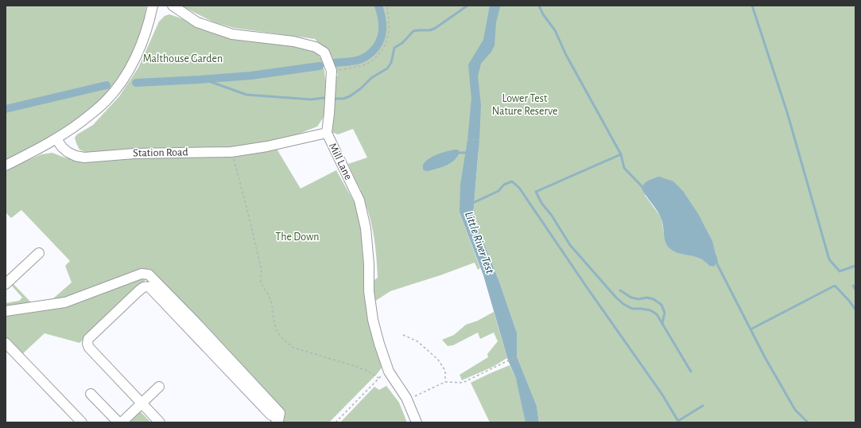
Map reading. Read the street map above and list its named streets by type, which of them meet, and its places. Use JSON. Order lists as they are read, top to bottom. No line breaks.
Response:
{"streets":{"street":["Station Road","Mill Lane"]},"crossings":[["Station Road","Mill Lane"]],"water":["Little River Test"],"parks":["Malthouse Garden","Lower Test Nature Reserve","The Down"]}
